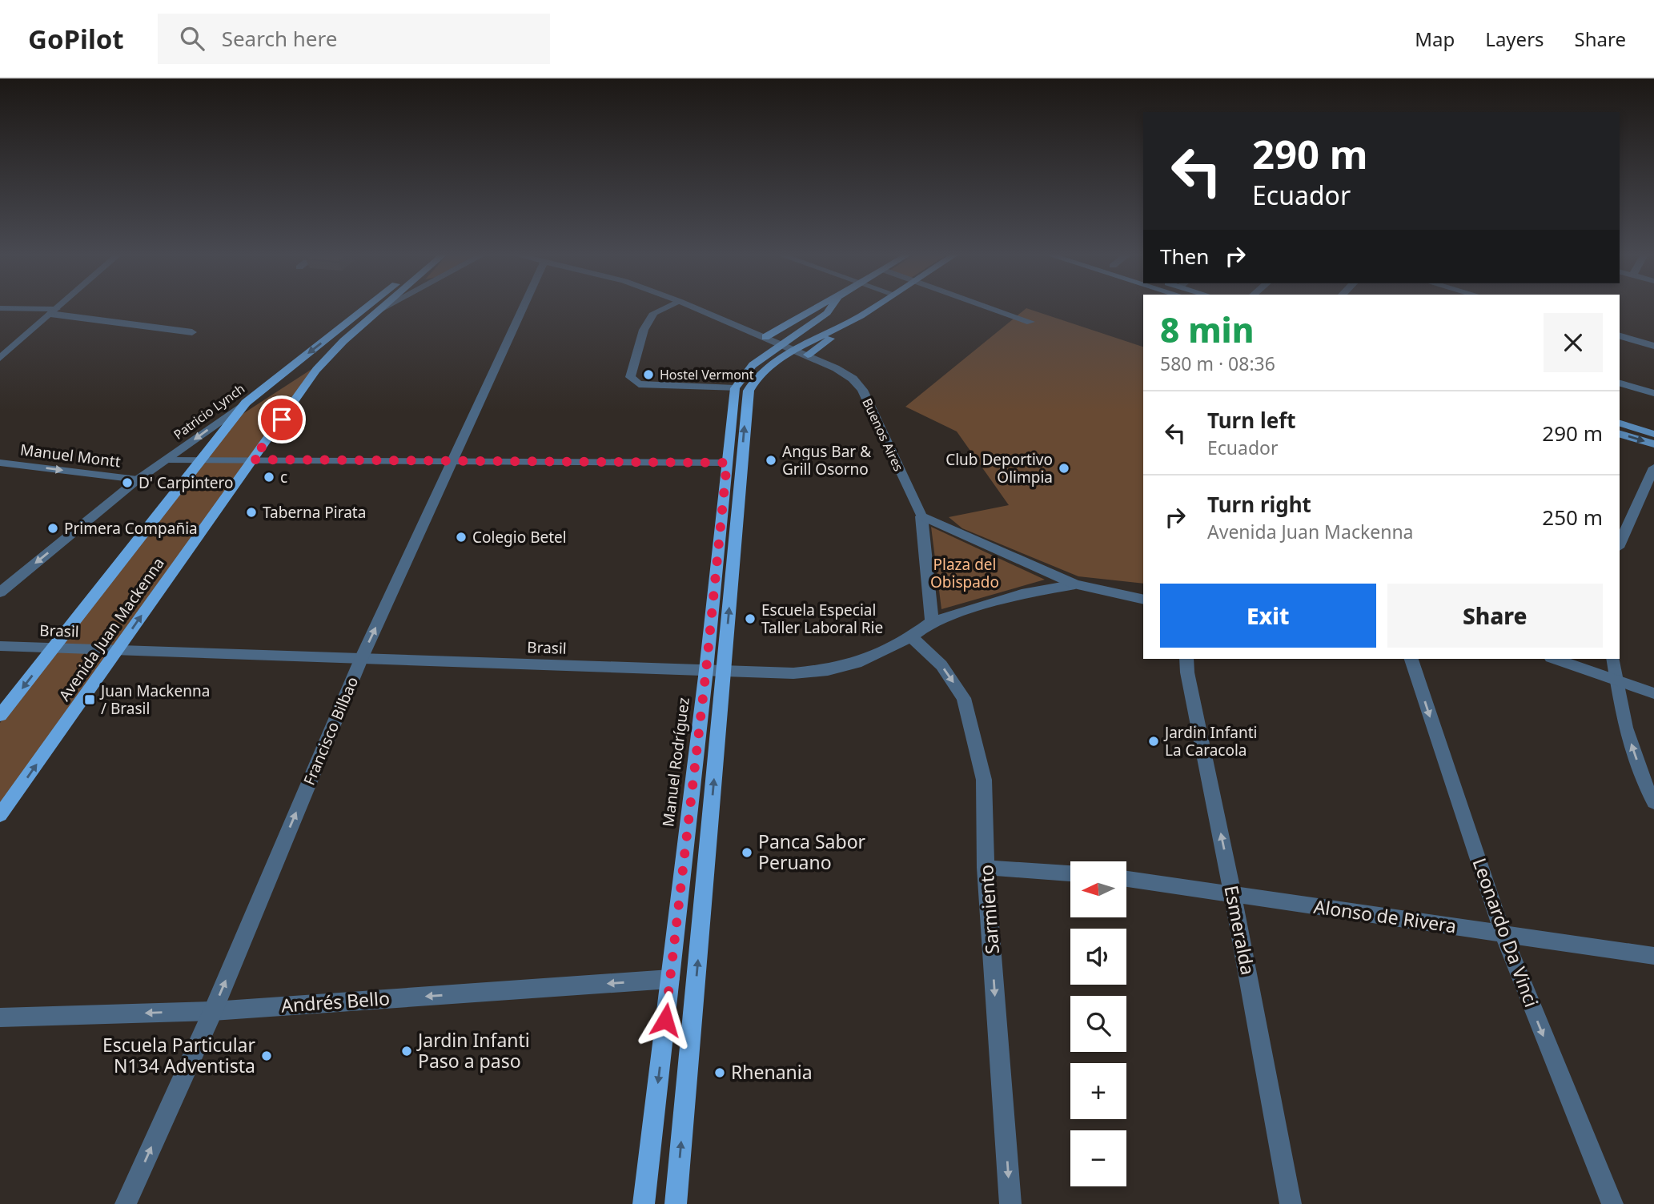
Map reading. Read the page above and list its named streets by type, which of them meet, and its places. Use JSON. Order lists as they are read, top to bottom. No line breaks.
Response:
{"streets":{"main road":["Patricio Lynch","Avenida Juan Mackenna","Manuel Rodríguez"],"street":["Buenos Aires","Manuel Montt","Brasil","Francisco Bilbao","Sarmiento","Alonso de Rivera","Esmeralda","Leonardo Da Vinci","Andrés Bello"]},"crossings":[["Patricio Lynch","Manuel Montt"],["Patricio Lynch","Avenida Juan Mackenna"],["Buenos Aires","Brasil"],["Buenos Aires","Manuel Rodríguez"],["Avenida Juan Mackenna","Brasil"],["Brasil","Francisco Bilbao"],["Brasil","Manuel Rodríguez"],["Brasil","Sarmiento"],["Francisco Bilbao","Andrés Bello"],["Manuel Rodríguez","Andrés Bello"],["Alonso de Rivera","Esmeralda"],["Alonso de Rivera","Leonardo Da Vinci"]],"one_way":["Patricio Lynch","Manuel Montt","Francisco Bilbao","Sarmiento","Esmeralda","Leonardo Da Vinci","Andrés Bello"],"parks":["Plaza del Obispado"],"places":{"other":["Hostel Vermont","Angus Bar & Grill Osorno","Club Deportivo Olimpia","c","D' Carpintero","Taberna Pirata","Primera Compañia","Colegio Betel","Escuela Especial Taller Laboral Rie","Jardin Infanti La Caracola","Panca Sabor Peruano","Jardin Infanti Paso a paso","Escuela Particular N134 Adventista","Rhenania"],"transit":["Juan Mackenna / Brasil"]},"north":"left","page":{"header":"GoPilot","search":"Search here","nav":["Map","Layers","Share"],"turn":["290 m","Ecuador"],"then":"Then","heading":["8 min","580 m · 08:36"],"list":[{"name":"Turn left","note":"Ecuador","value":"290 m"},{"name":"Turn right","note":"Avenida Juan Mackenna","value":"250 m"}],"buttons":["Exit","Share"],"map_buttons":["+","−"]}}
